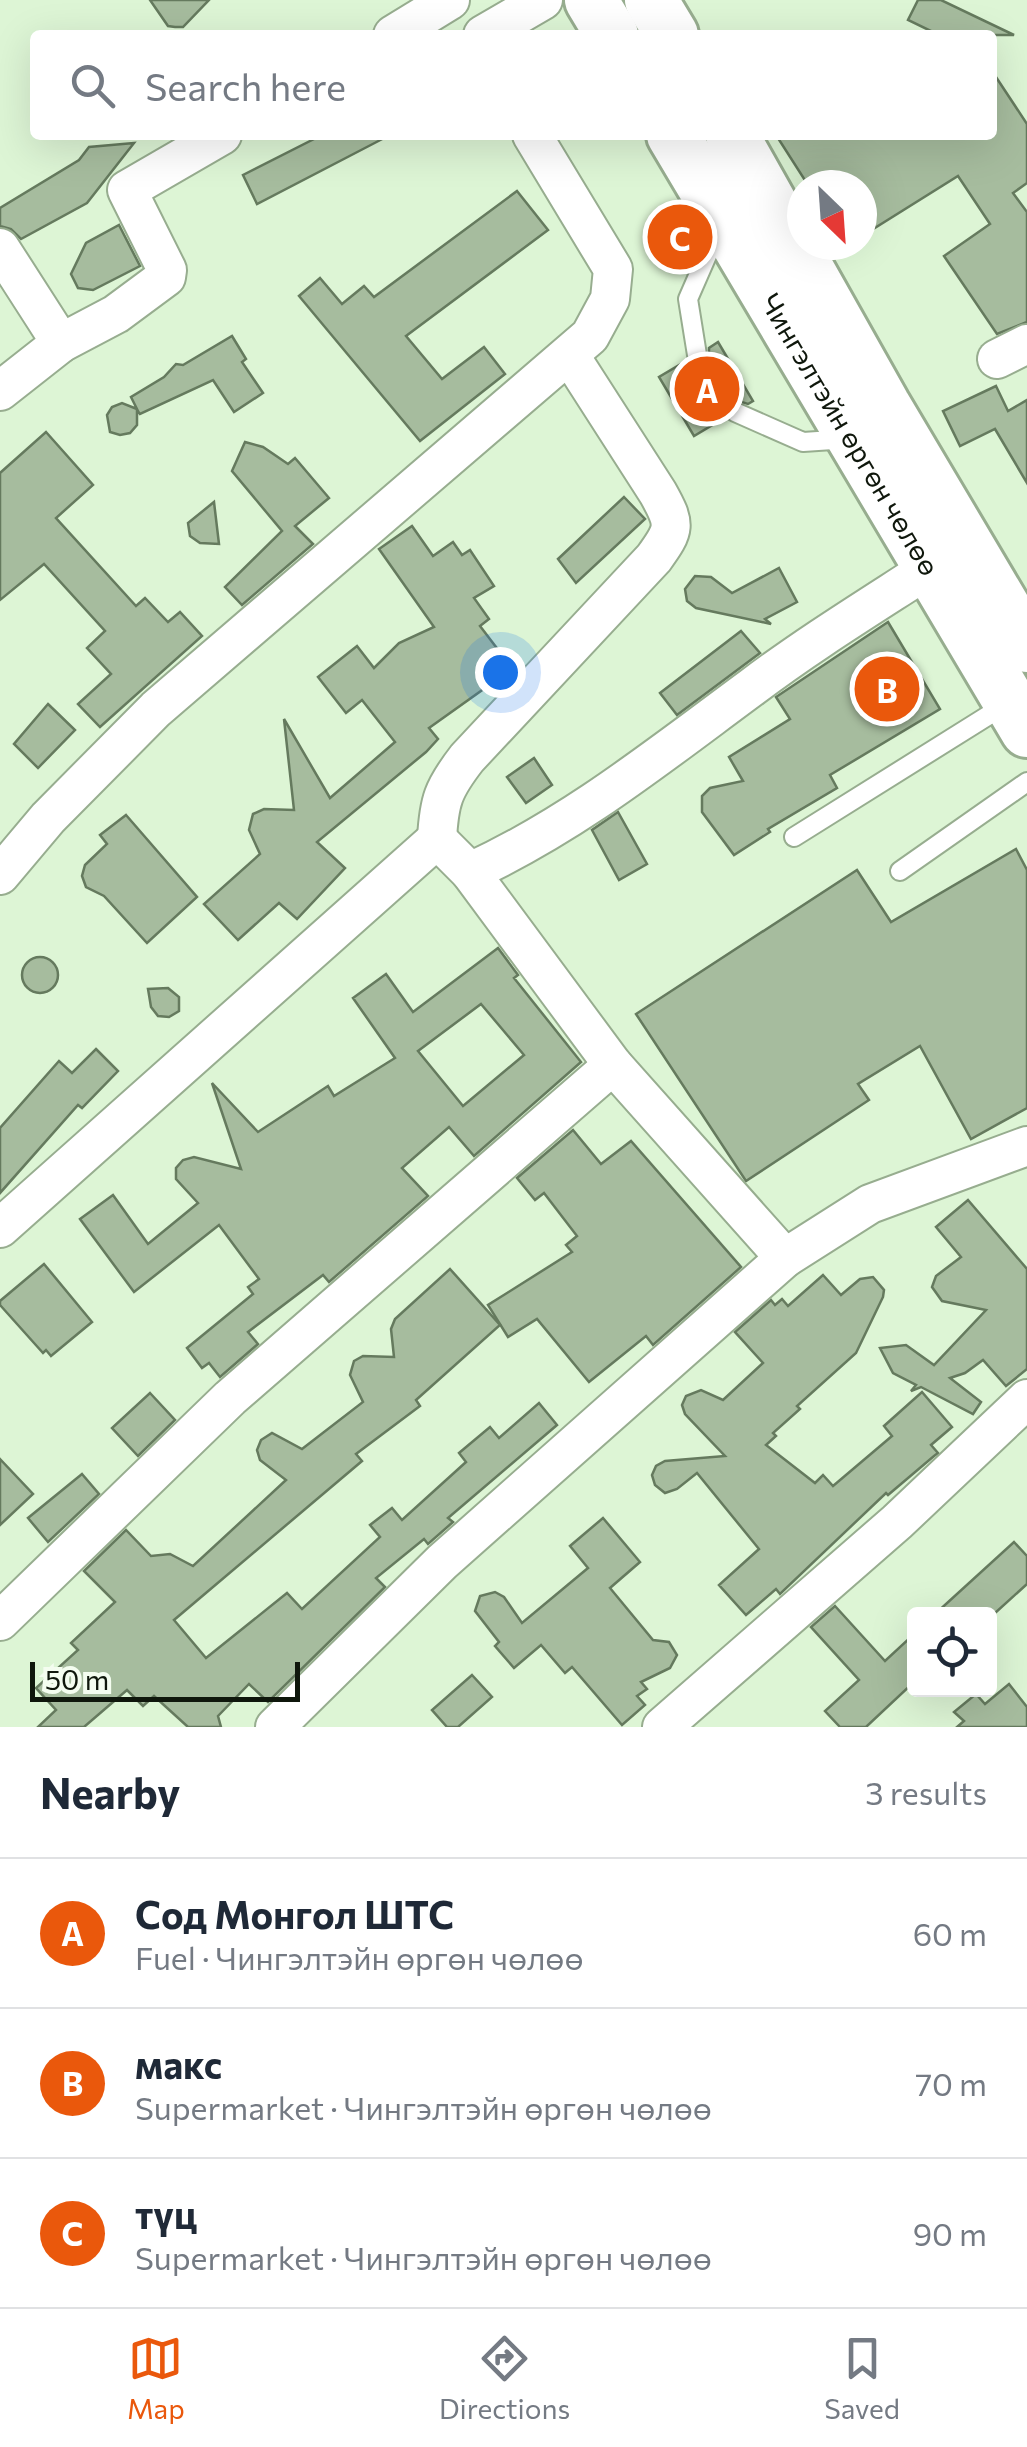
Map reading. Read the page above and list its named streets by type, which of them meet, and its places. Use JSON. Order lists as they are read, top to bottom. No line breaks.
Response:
{"streets":{"main road":["Чингэлтэйн өргөн чөлөө"]},"scale_bar":"50 m","north":"bottom right","page":{"search":"Search here","pins":["C","A","B"],"scale":"50 m","heading":["Nearby","3 results"],"list":[{"mark":"A","name":"Сод Монгол ШТС","note":"Fuel · Чингэлтэйн өргөн чөлөө","value":"60 m"},{"mark":"B","name":"макс","note":"Supermarket · Чингэлтэйн өргөн чөлөө","value":"70 m"},{"mark":"C","name":"түц","note":"Supermarket · Чингэлтэйн өргөн чөлөө","value":"90 m"}],"nav":["Map","Directions","Saved"]}}
